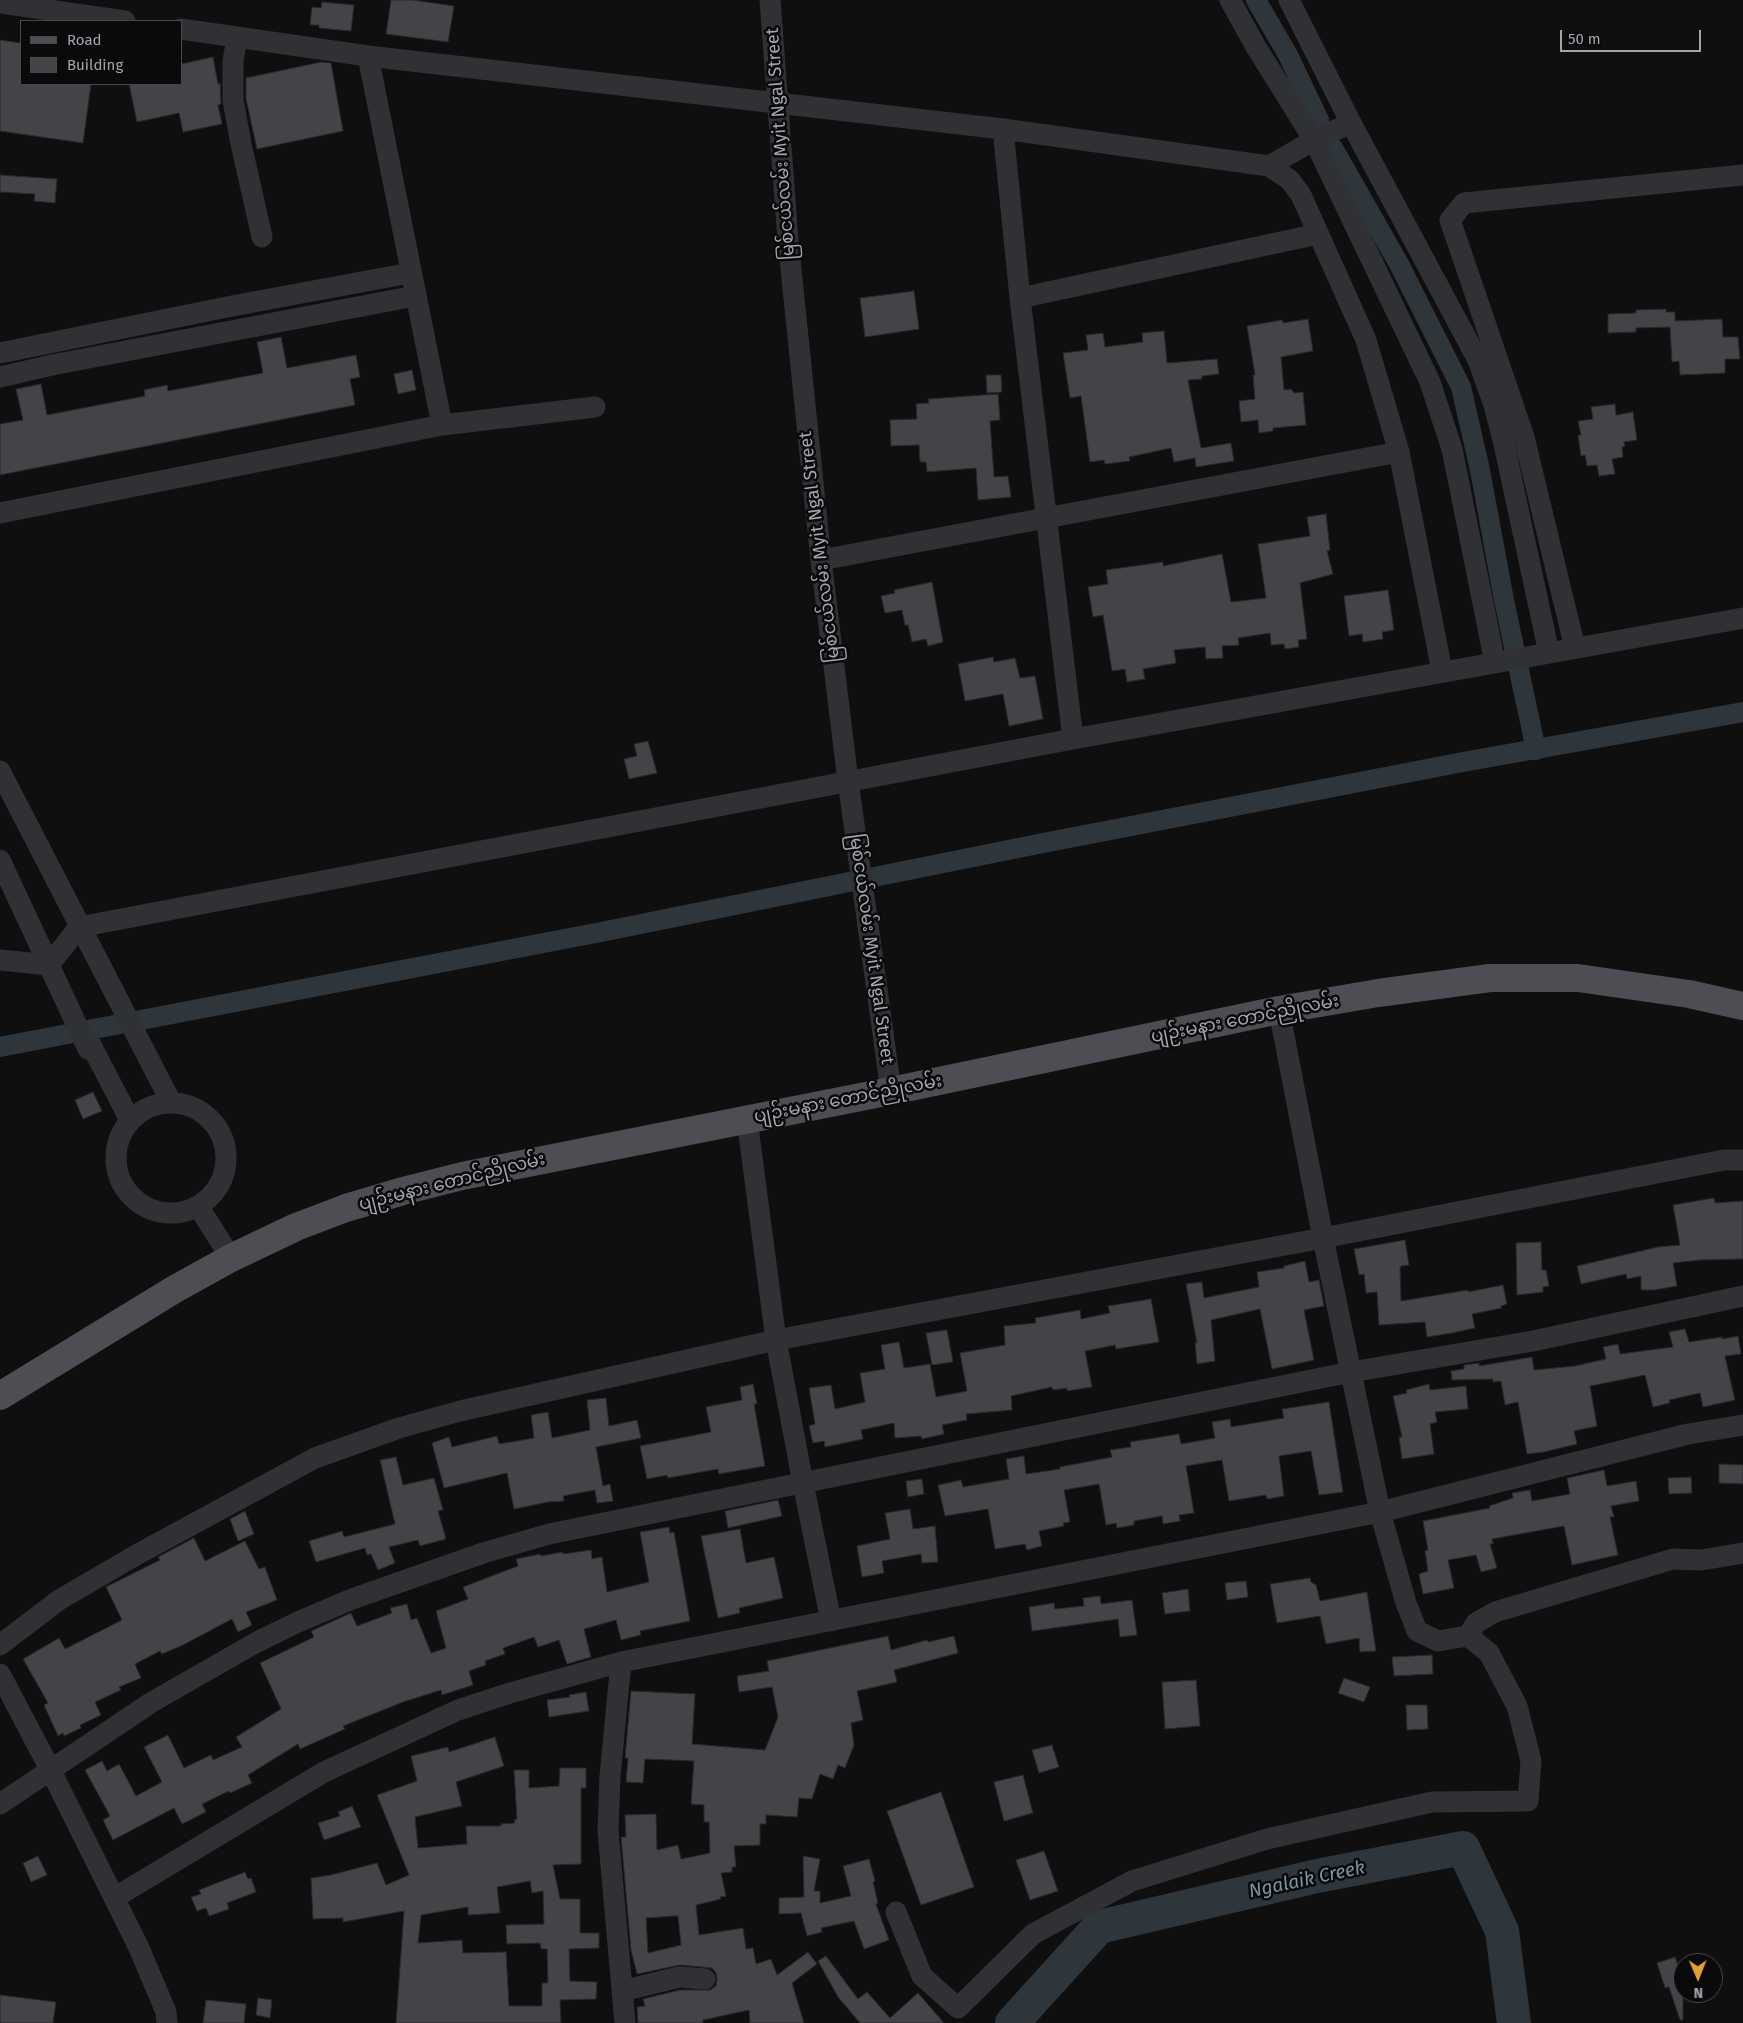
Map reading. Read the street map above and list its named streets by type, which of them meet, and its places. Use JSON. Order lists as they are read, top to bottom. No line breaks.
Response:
{"streets":{"main road":["ပျဉ်းမနား တောင်ညိုလမ်း"],"street":["မြစ်ငယ်လမ်း Myit Ngal Street"]},"crossings":[["မြစ်ငယ်လမ်း Myit Ngal Street","ပျဉ်းမနား တောင်ညိုလမ်း"]],"water":["Ngalaik Creek"],"legend":["Road","Building"],"scale_bar":"50 m","north":"bottom"}
